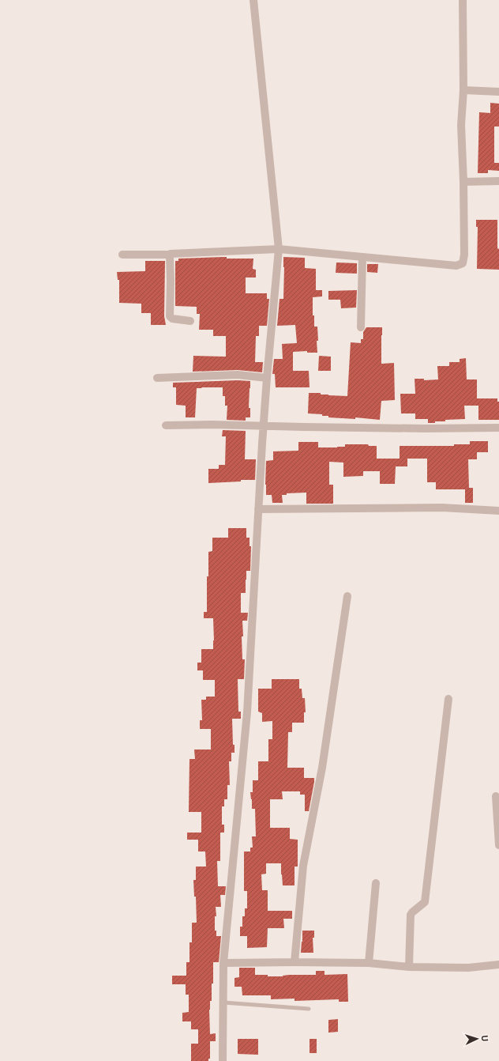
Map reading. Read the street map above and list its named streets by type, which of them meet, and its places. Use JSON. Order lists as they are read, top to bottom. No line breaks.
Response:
{"north":"right"}
